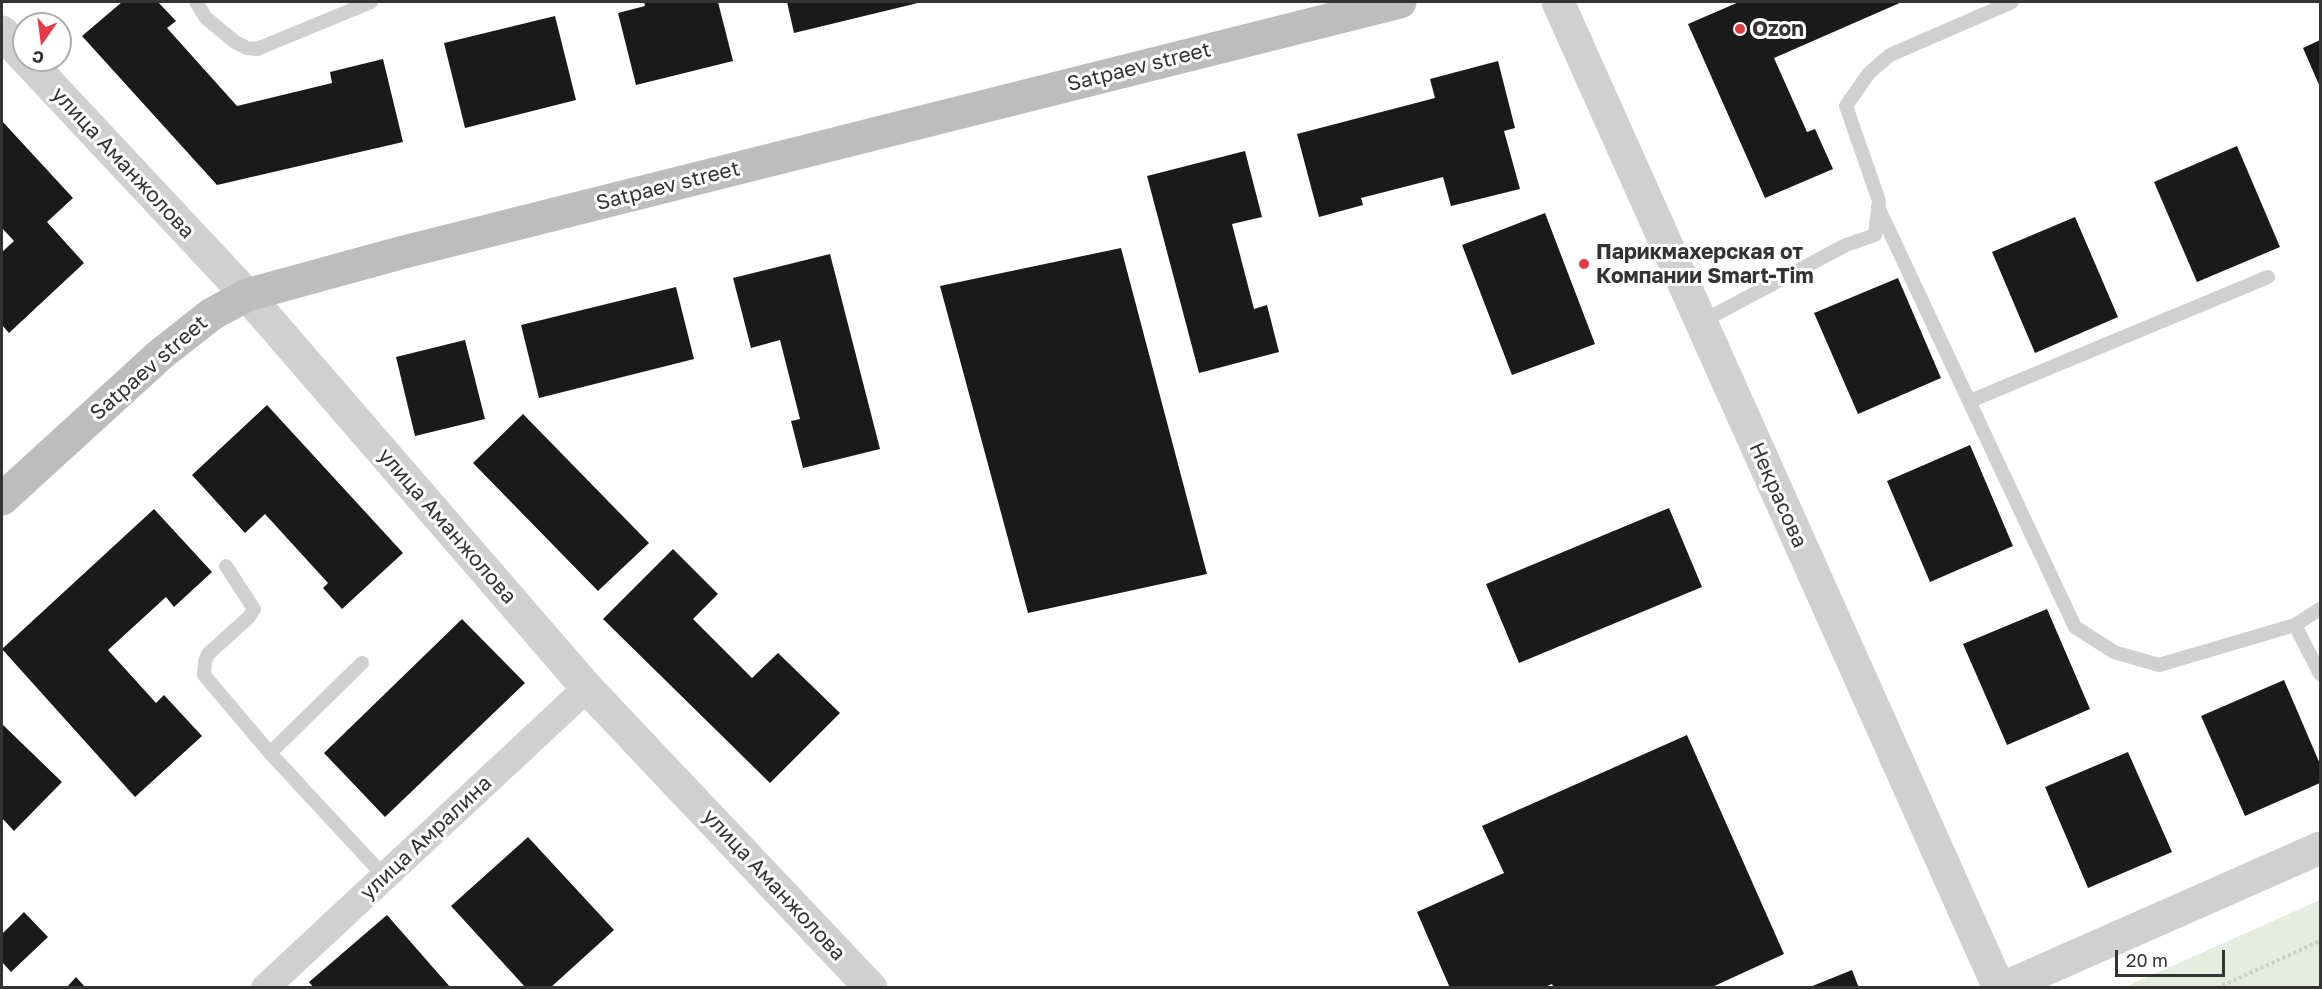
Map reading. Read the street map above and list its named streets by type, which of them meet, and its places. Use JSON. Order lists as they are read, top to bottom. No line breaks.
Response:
{"streets":{"main road":["Satpaev street"],"street":["улица Аманжолова","Некрасова","улица Амралина"]},"crossings":[["Satpaev street","улица Аманжолова"],["улица Аманжолова","улица Амралина"]],"places":["Ozon","Парикмахерская от Компании Smart-Tim"],"scale_bar":"20 m","north":"bottom"}
